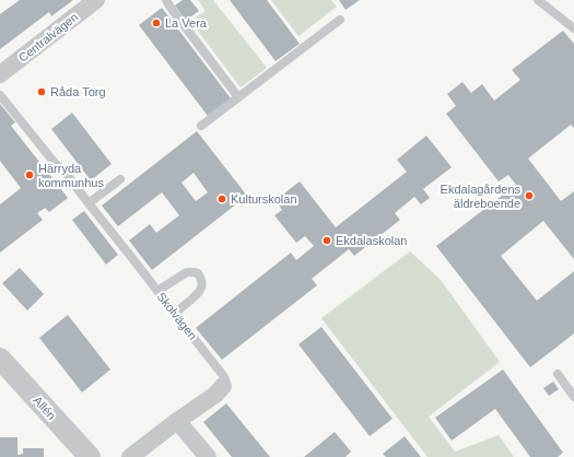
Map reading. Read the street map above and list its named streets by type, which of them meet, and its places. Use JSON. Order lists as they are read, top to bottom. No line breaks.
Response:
{"streets":{"street":["Centralvägen","Skolvägen","Allén"]},"places":["La Vera","Råda Torg","Härryda kommunhus","Ekdalagårdens äldreboende","Kulturskolan","Ekdalaskolan"]}
